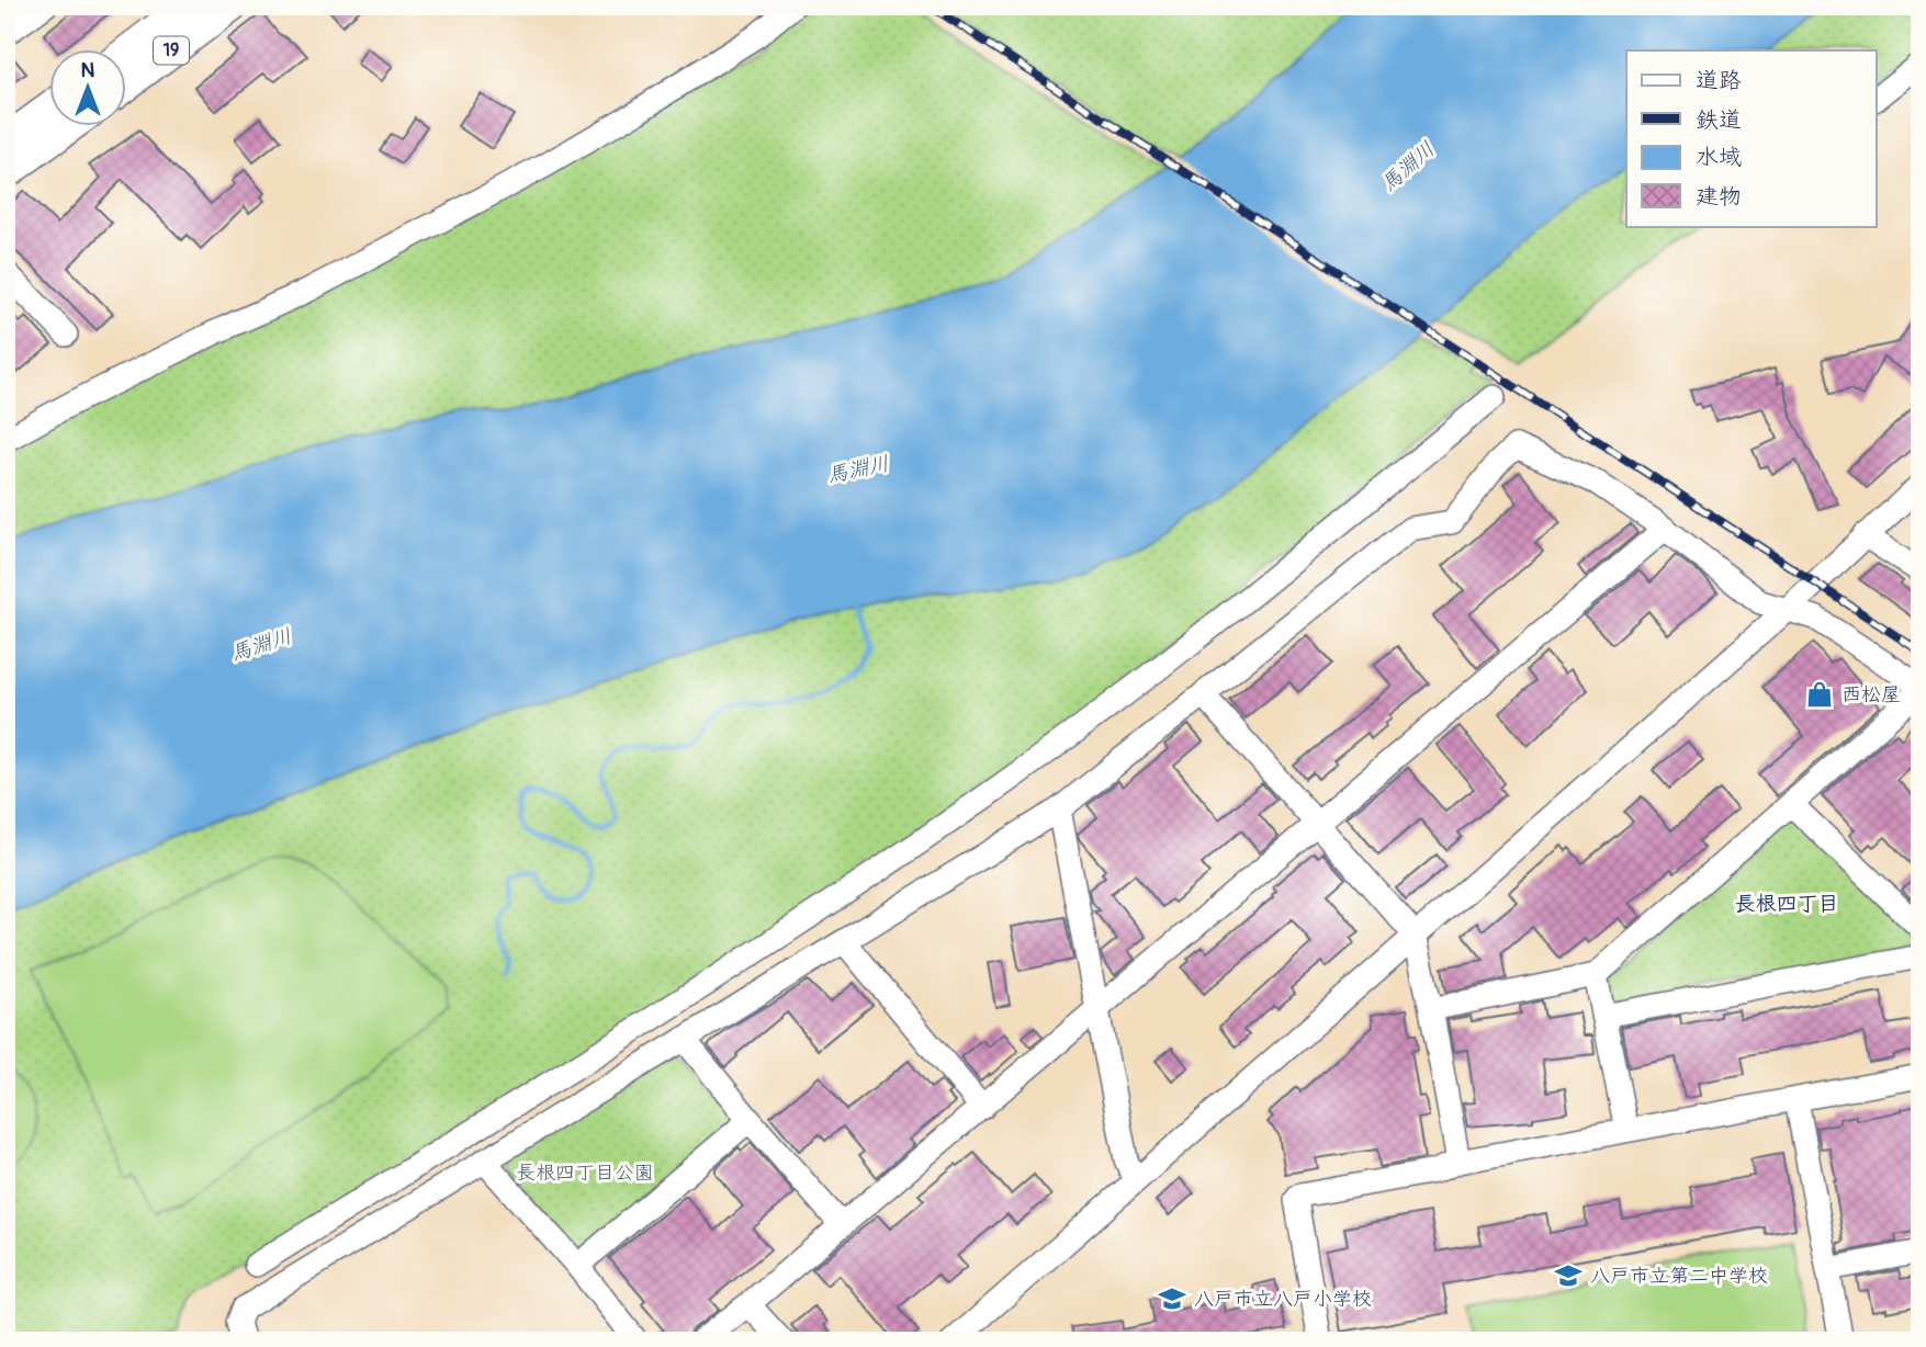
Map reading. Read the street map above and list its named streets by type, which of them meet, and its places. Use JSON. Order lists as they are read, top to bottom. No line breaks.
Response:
{"streets":{"main road":["19"]},"districts":["長根四丁目"],"water":["馬淵川"],"parks":["長根四丁目公園"],"places":{"shop":["西松屋"],"school or university":["八戸市立第二中学校","八戸市立八戸小学校"]},"legend":["道路","鉄道","水域","建物"],"north":"top"}
